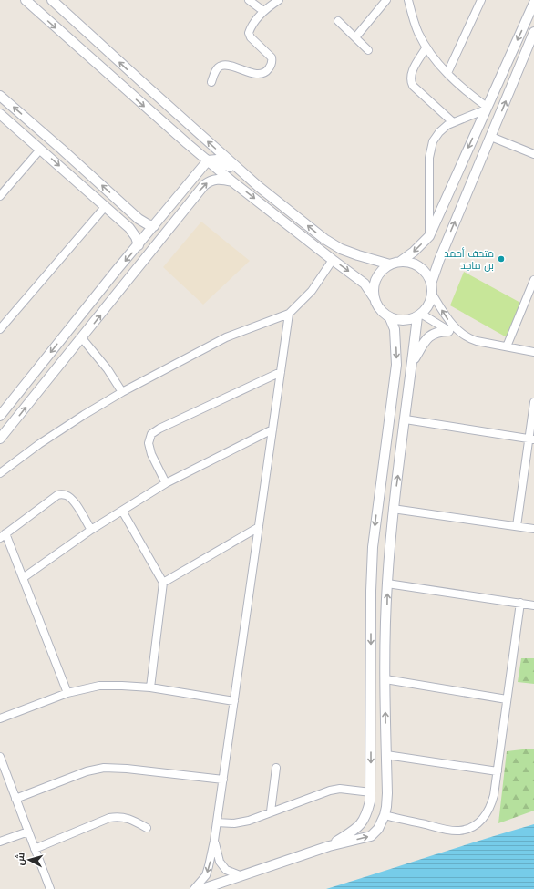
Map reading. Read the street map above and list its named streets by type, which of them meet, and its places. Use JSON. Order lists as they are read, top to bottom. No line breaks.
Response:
{"places":["متحف أحمد بن ماجد"],"north":"left"}
